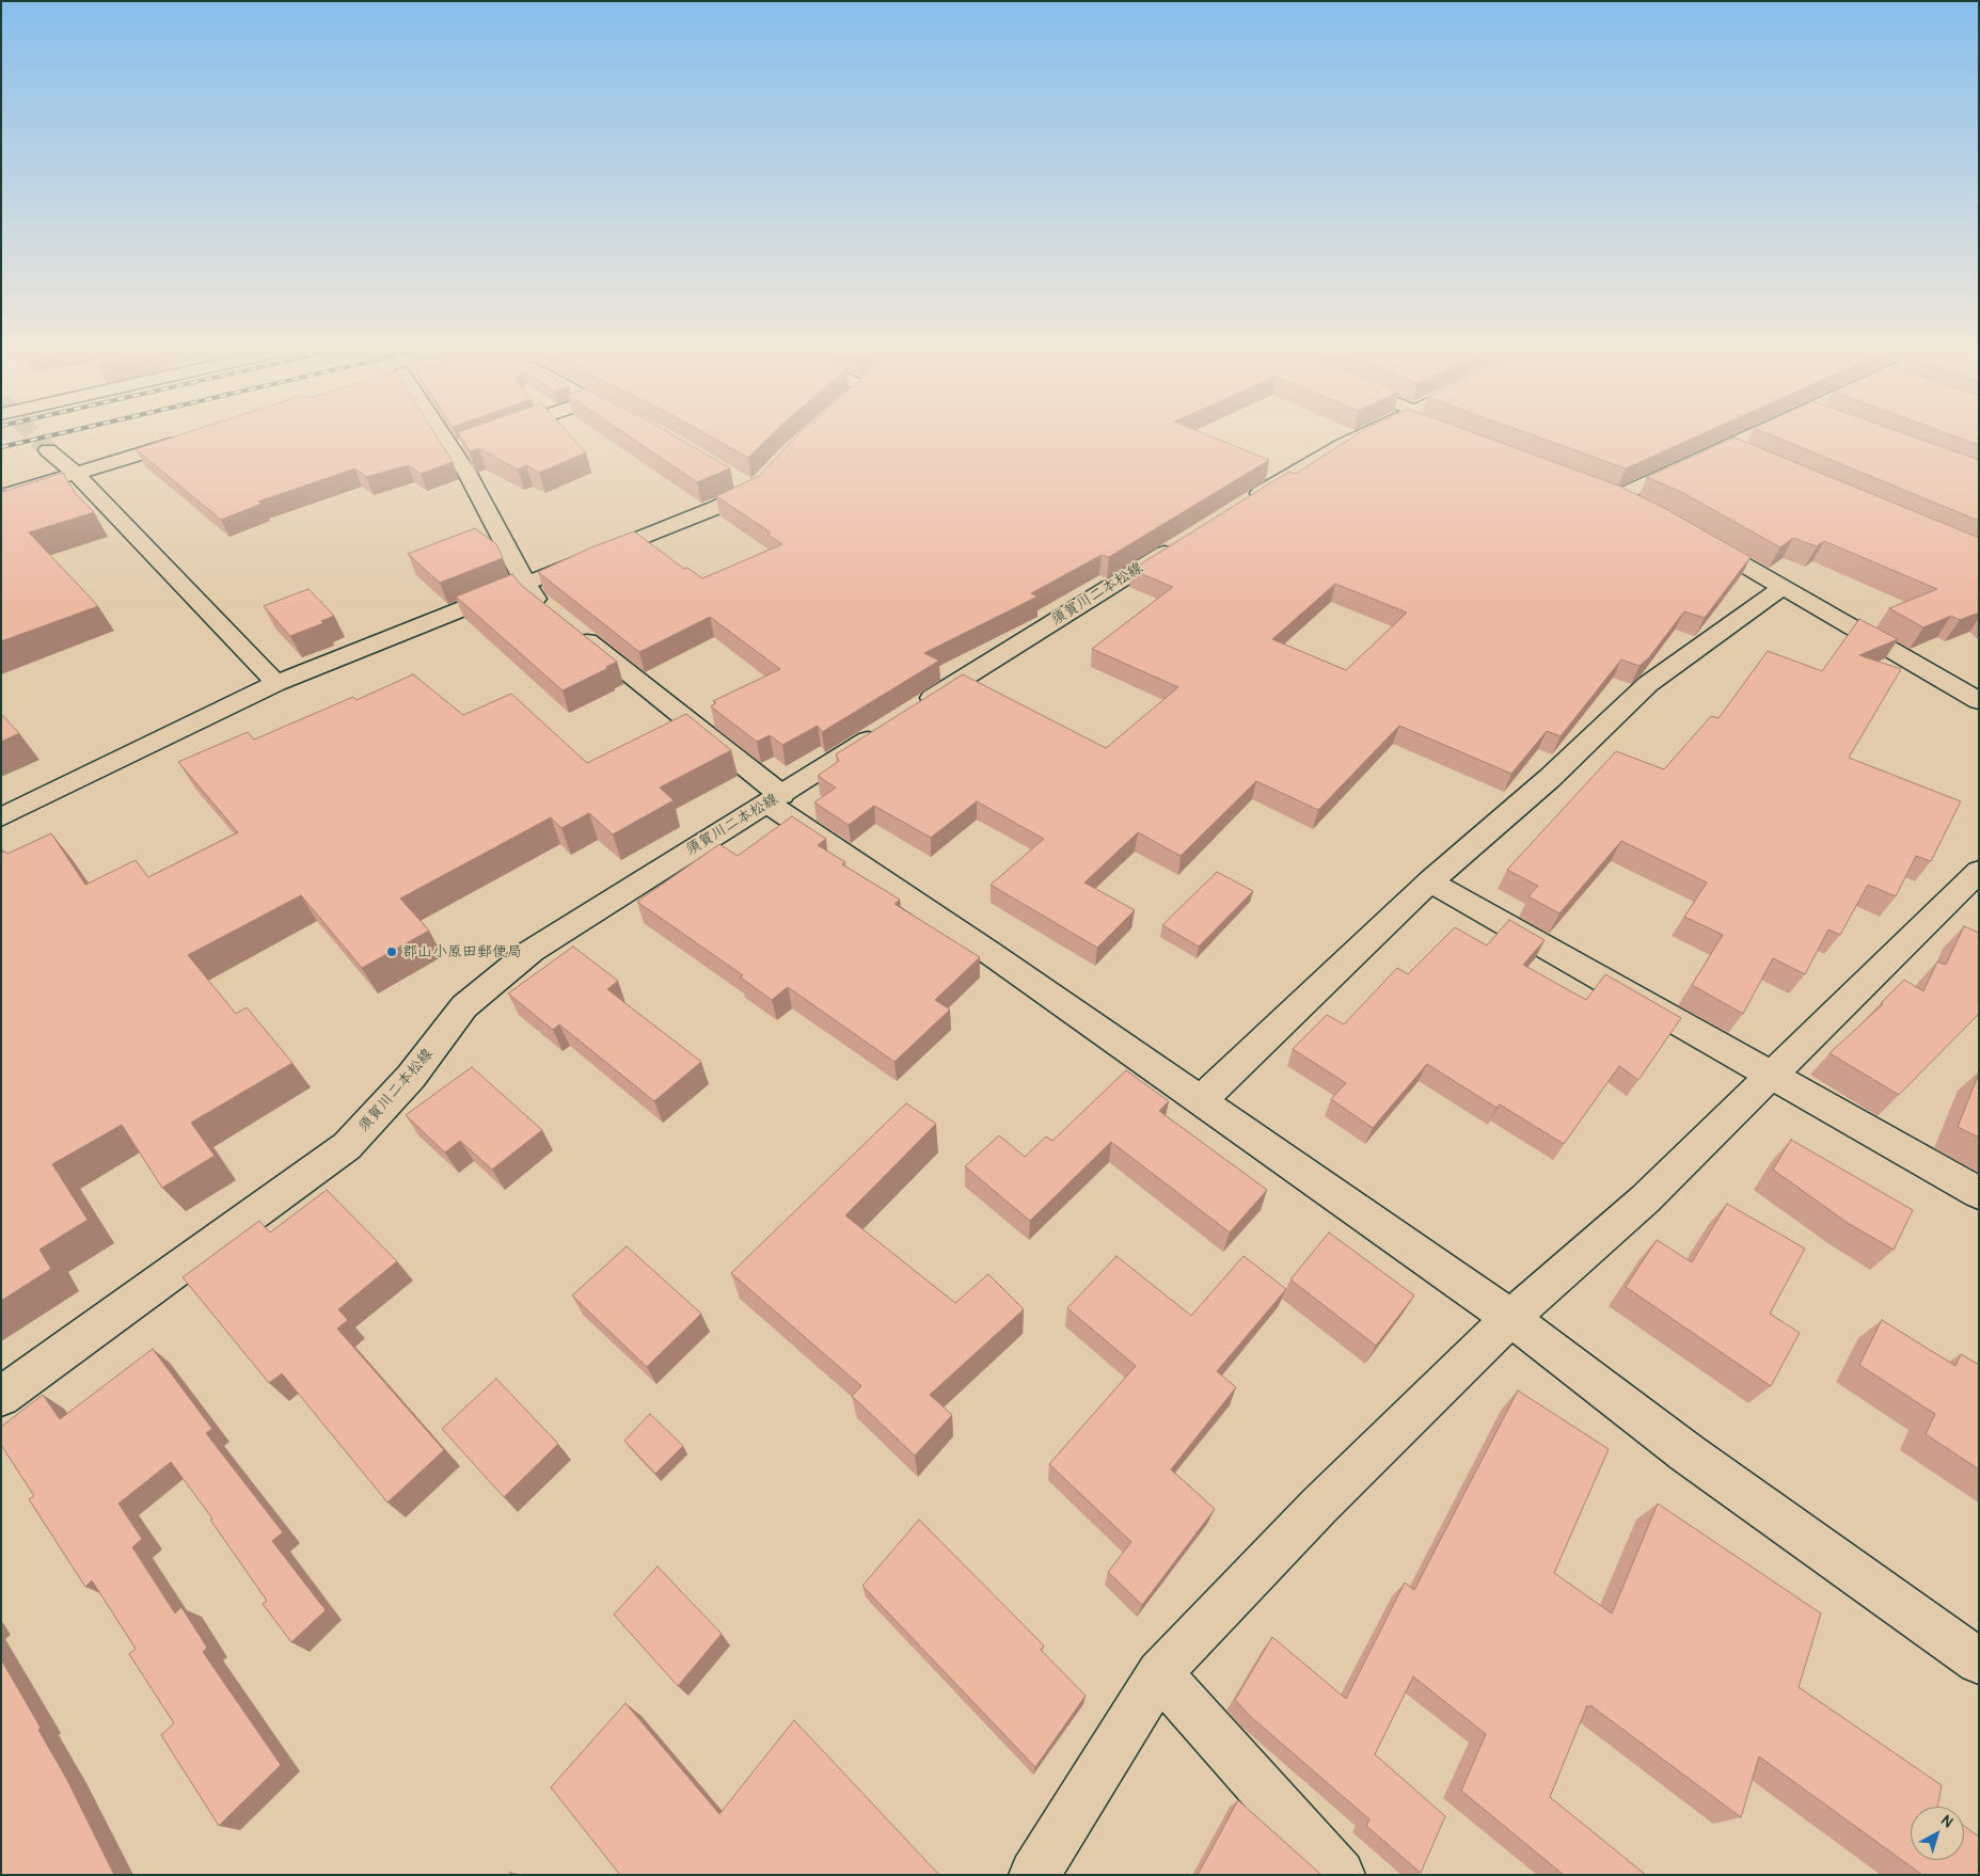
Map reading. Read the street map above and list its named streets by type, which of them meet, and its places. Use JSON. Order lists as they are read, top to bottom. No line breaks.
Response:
{"streets":{"street":["須賀川二本松線"]},"places":["郡山小原田郵便局"],"north":"top right"}
